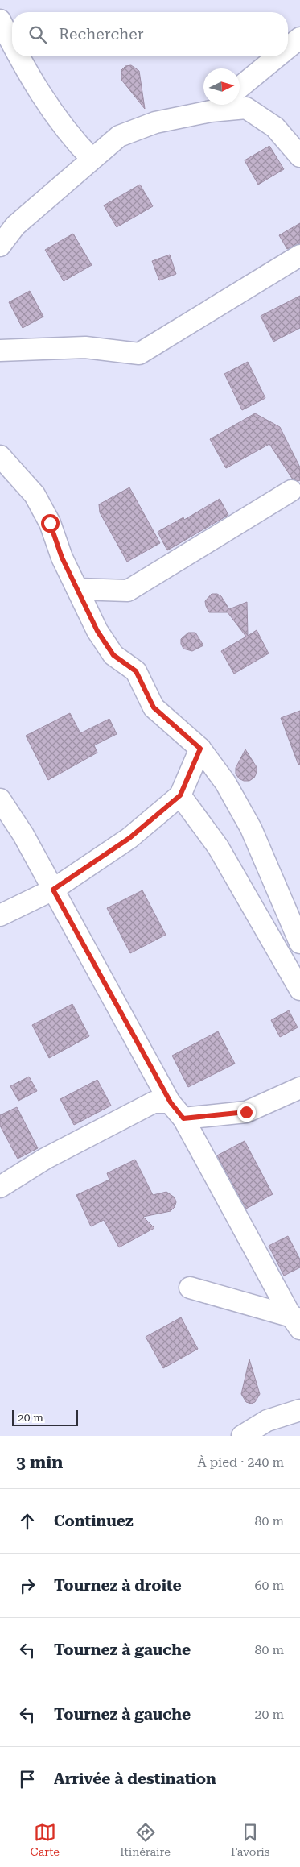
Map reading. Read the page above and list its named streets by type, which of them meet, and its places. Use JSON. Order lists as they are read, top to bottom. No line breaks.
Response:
{"scale_bar":"20 m","north":"right","page":{"search":"Rechercher","scale":"20 m","heading":["3 min","À pied · 240 m"],"list":[["Continuez","80 m"],["Tournez à droite","60 m"],["Tournez à gauche","80 m"],["Tournez à gauche","20 m"],"Arrivée à destination"],"nav":["Carte","Itinéraire","Favoris"]}}
